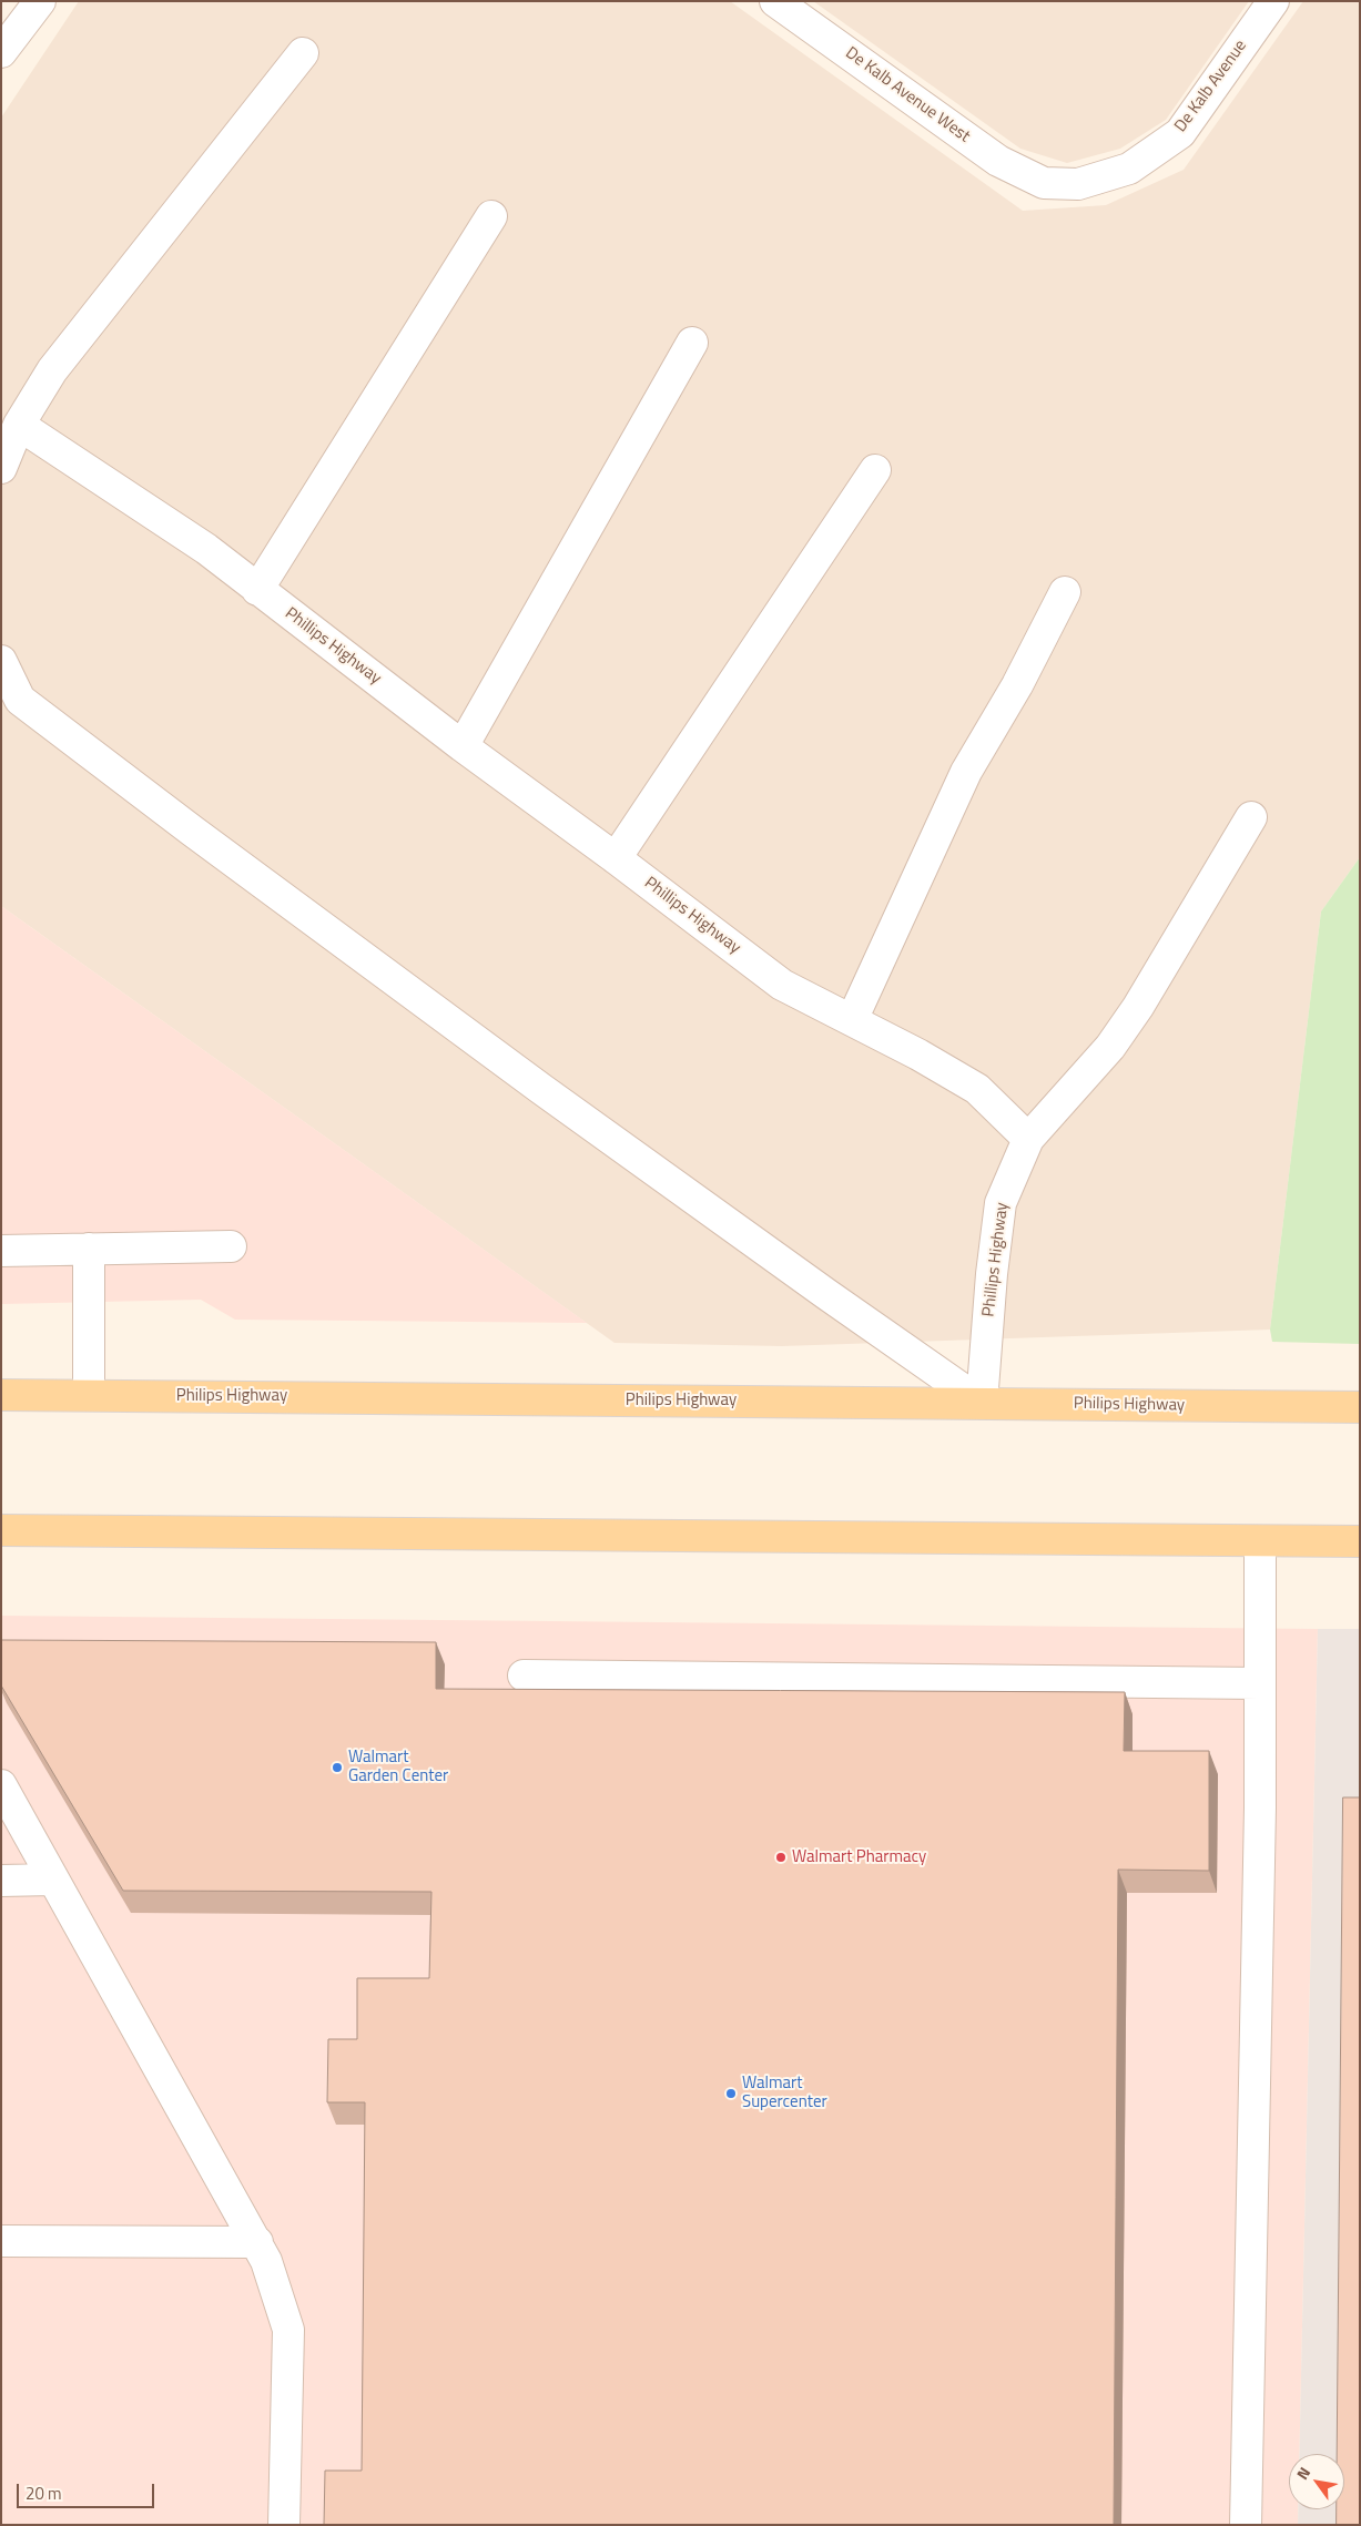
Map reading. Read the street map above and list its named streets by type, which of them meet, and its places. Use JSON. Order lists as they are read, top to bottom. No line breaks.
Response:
{"streets":{"main road":["Philips Highway"],"street":["De Kalb Avenue","De Kalb Avenue West","Phillips Highway"]},"crossings":[["De Kalb Avenue","De Kalb Avenue West"],["Phillips Highway","Philips Highway"]],"places":["Walmart Garden Center","Walmart Pharmacy","Walmart Supercenter"],"scale_bar":"20 m","north":"top left"}
